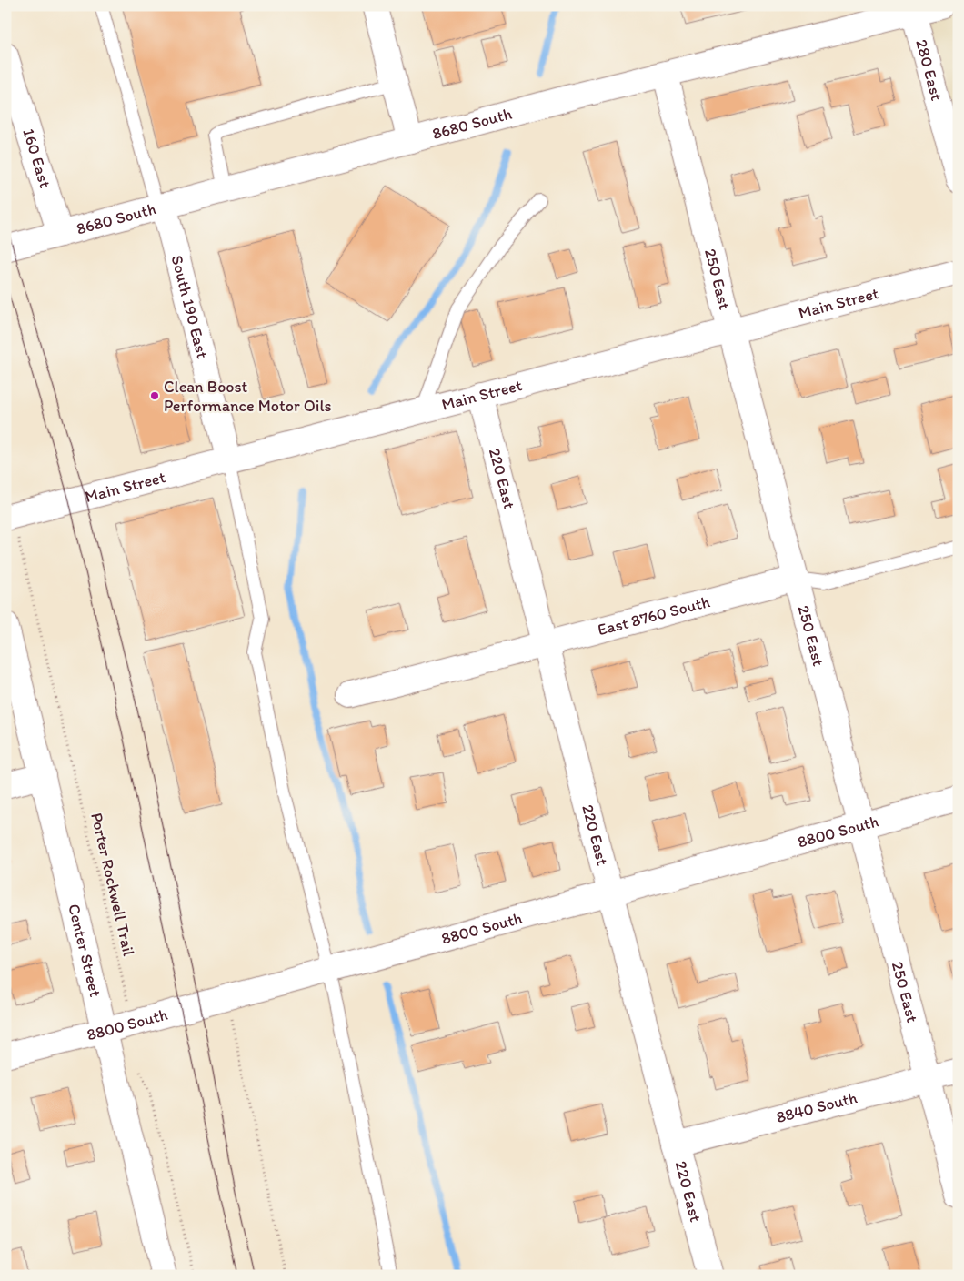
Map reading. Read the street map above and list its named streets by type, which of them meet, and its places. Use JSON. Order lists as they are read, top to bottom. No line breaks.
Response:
{"streets":{"street":["280 East","8680 South","160 East","250 East","Main Street","South 190 East","220 East","East 8760 South","8800 South","Center Street","8840 South"],"path":["Porter Rockwell Trail"]},"crossings":[["280 East","8680 South"],["8680 South","160 East"],["8680 South","250 East"],["8680 South","South 190 East"],["250 East","Main Street"],["250 East","East 8760 South"],["250 East","8800 South"],["250 East","8840 South"],["Main Street","South 190 East"],["Main Street","220 East"],["Main Street","Porter Rockwell Trail"],["220 East","East 8760 South"],["220 East","8800 South"],["220 East","8840 South"],["8800 South","Porter Rockwell Trail"],["8800 South","Center Street"]],"places":["Clean Boost Performance Motor Oils"]}
